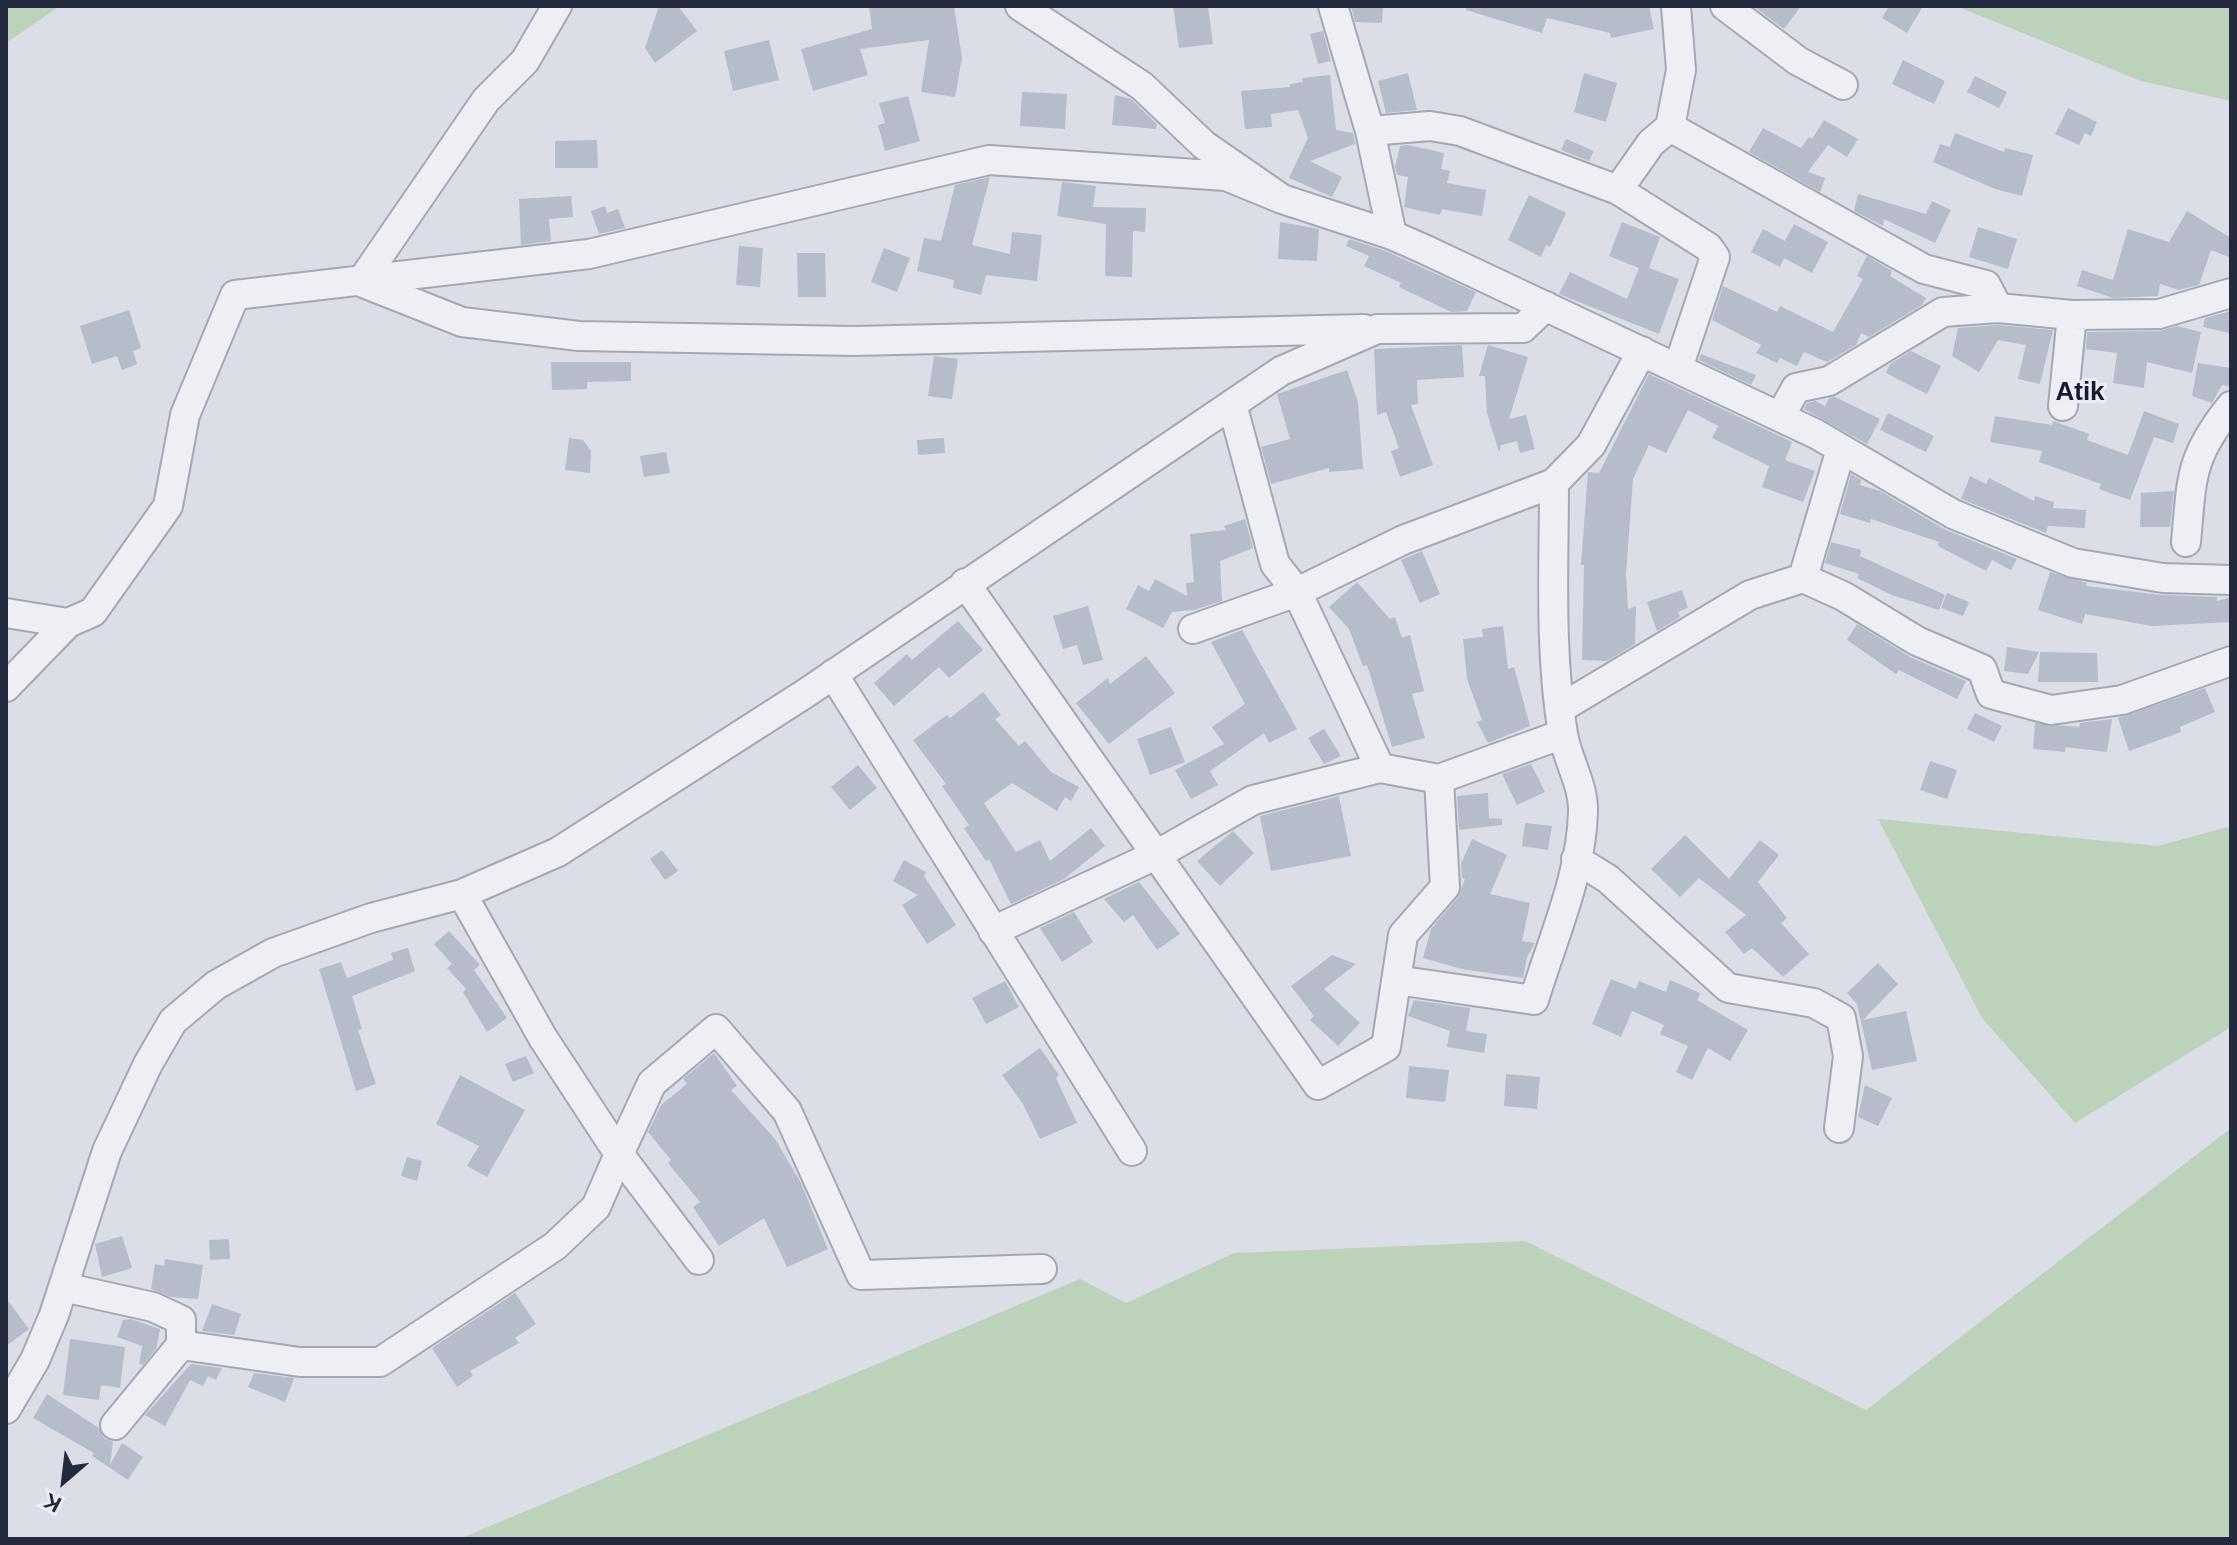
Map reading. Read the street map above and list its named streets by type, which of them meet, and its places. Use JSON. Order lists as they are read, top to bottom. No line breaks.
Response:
{"districts":["Atik"],"north":"bottom left"}
